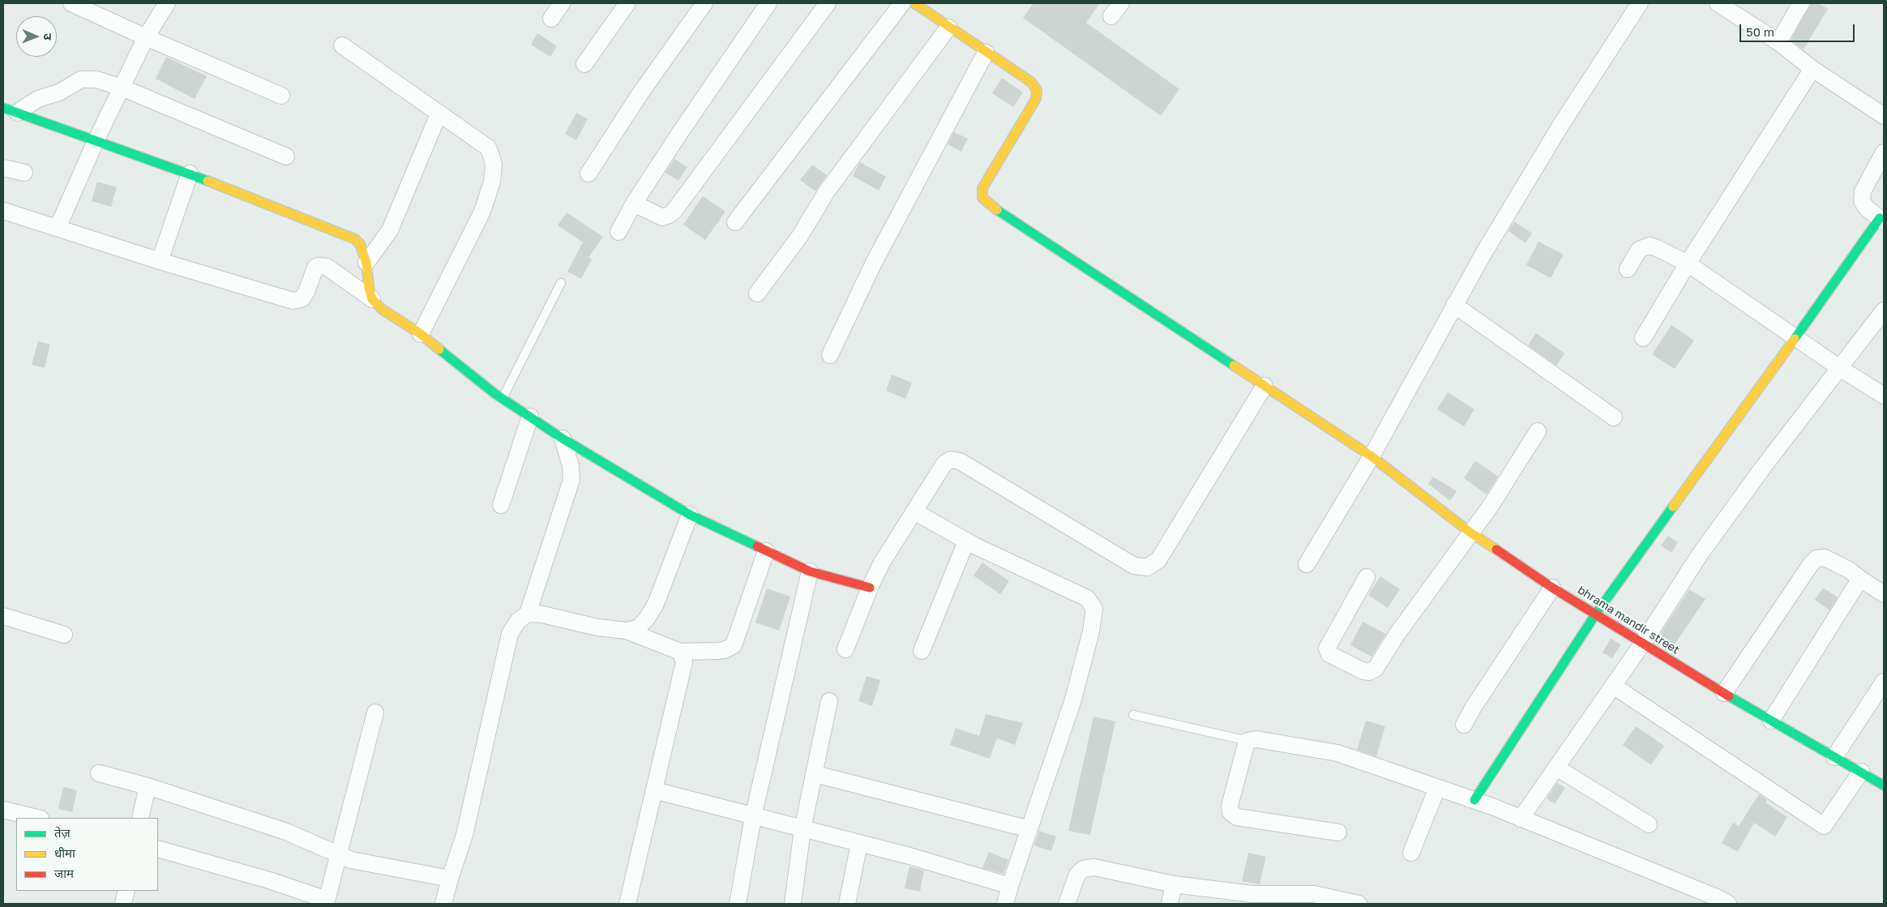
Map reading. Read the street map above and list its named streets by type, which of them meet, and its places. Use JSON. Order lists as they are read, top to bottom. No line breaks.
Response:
{"streets":{"street":["bhrama mandir street"]},"legend":["तेज़","धीमा","जाम"],"scale_bar":"50 m","north":"right"}
